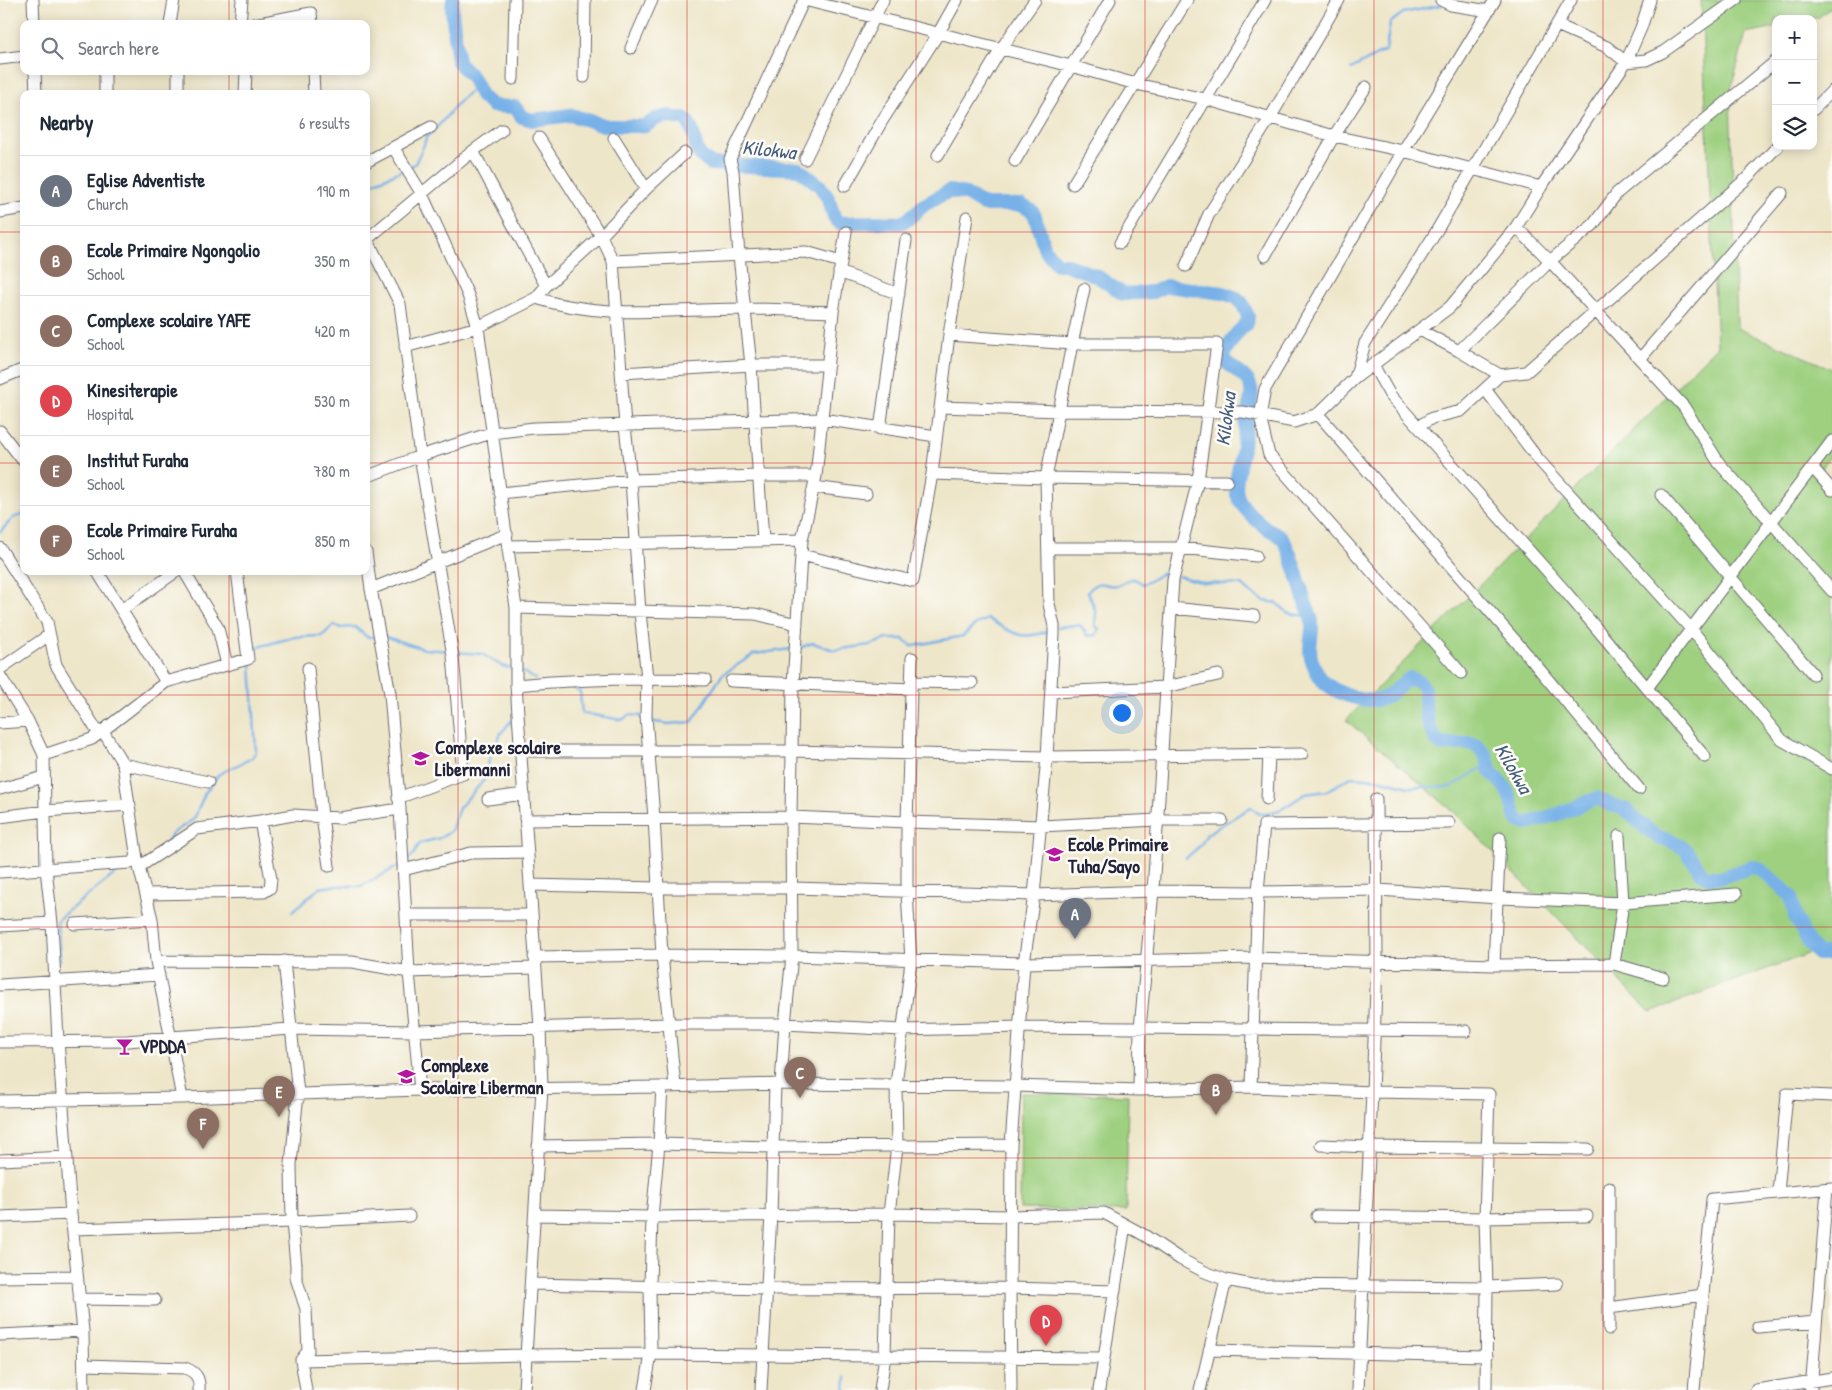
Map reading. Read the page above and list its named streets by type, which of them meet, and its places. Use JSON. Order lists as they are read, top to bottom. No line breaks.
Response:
{"water":["Kilokwa"],"places":{"school or university":["Complexe scolaire Libermanni","Ecole Primaire Tuha/Sayo","Complexe Scolaire Liberman"],"bar":["VPDDA"]},"page":{"map_buttons":["+","−"],"search":"Search here","heading":["Nearby","6 results"],"list":[{"mark":"A","name":"Eglise Adventiste","note":"Church","value":"190 m"},{"mark":"B","name":"Ecole Primaire Ngongolio","note":"School","value":"350 m"},{"mark":"C","name":"Complexe scolaire YAFE","note":"School","value":"420 m"},{"mark":"D","name":"Kinesiterapie","note":"Hospital","value":"530 m"},{"mark":"E","name":"Institut Furaha","note":"School","value":"780 m"},{"mark":"F","name":"Ecole Primaire Furaha","note":"School","value":"850 m"}],"pins":["A","C","B","E","F","D"]}}
